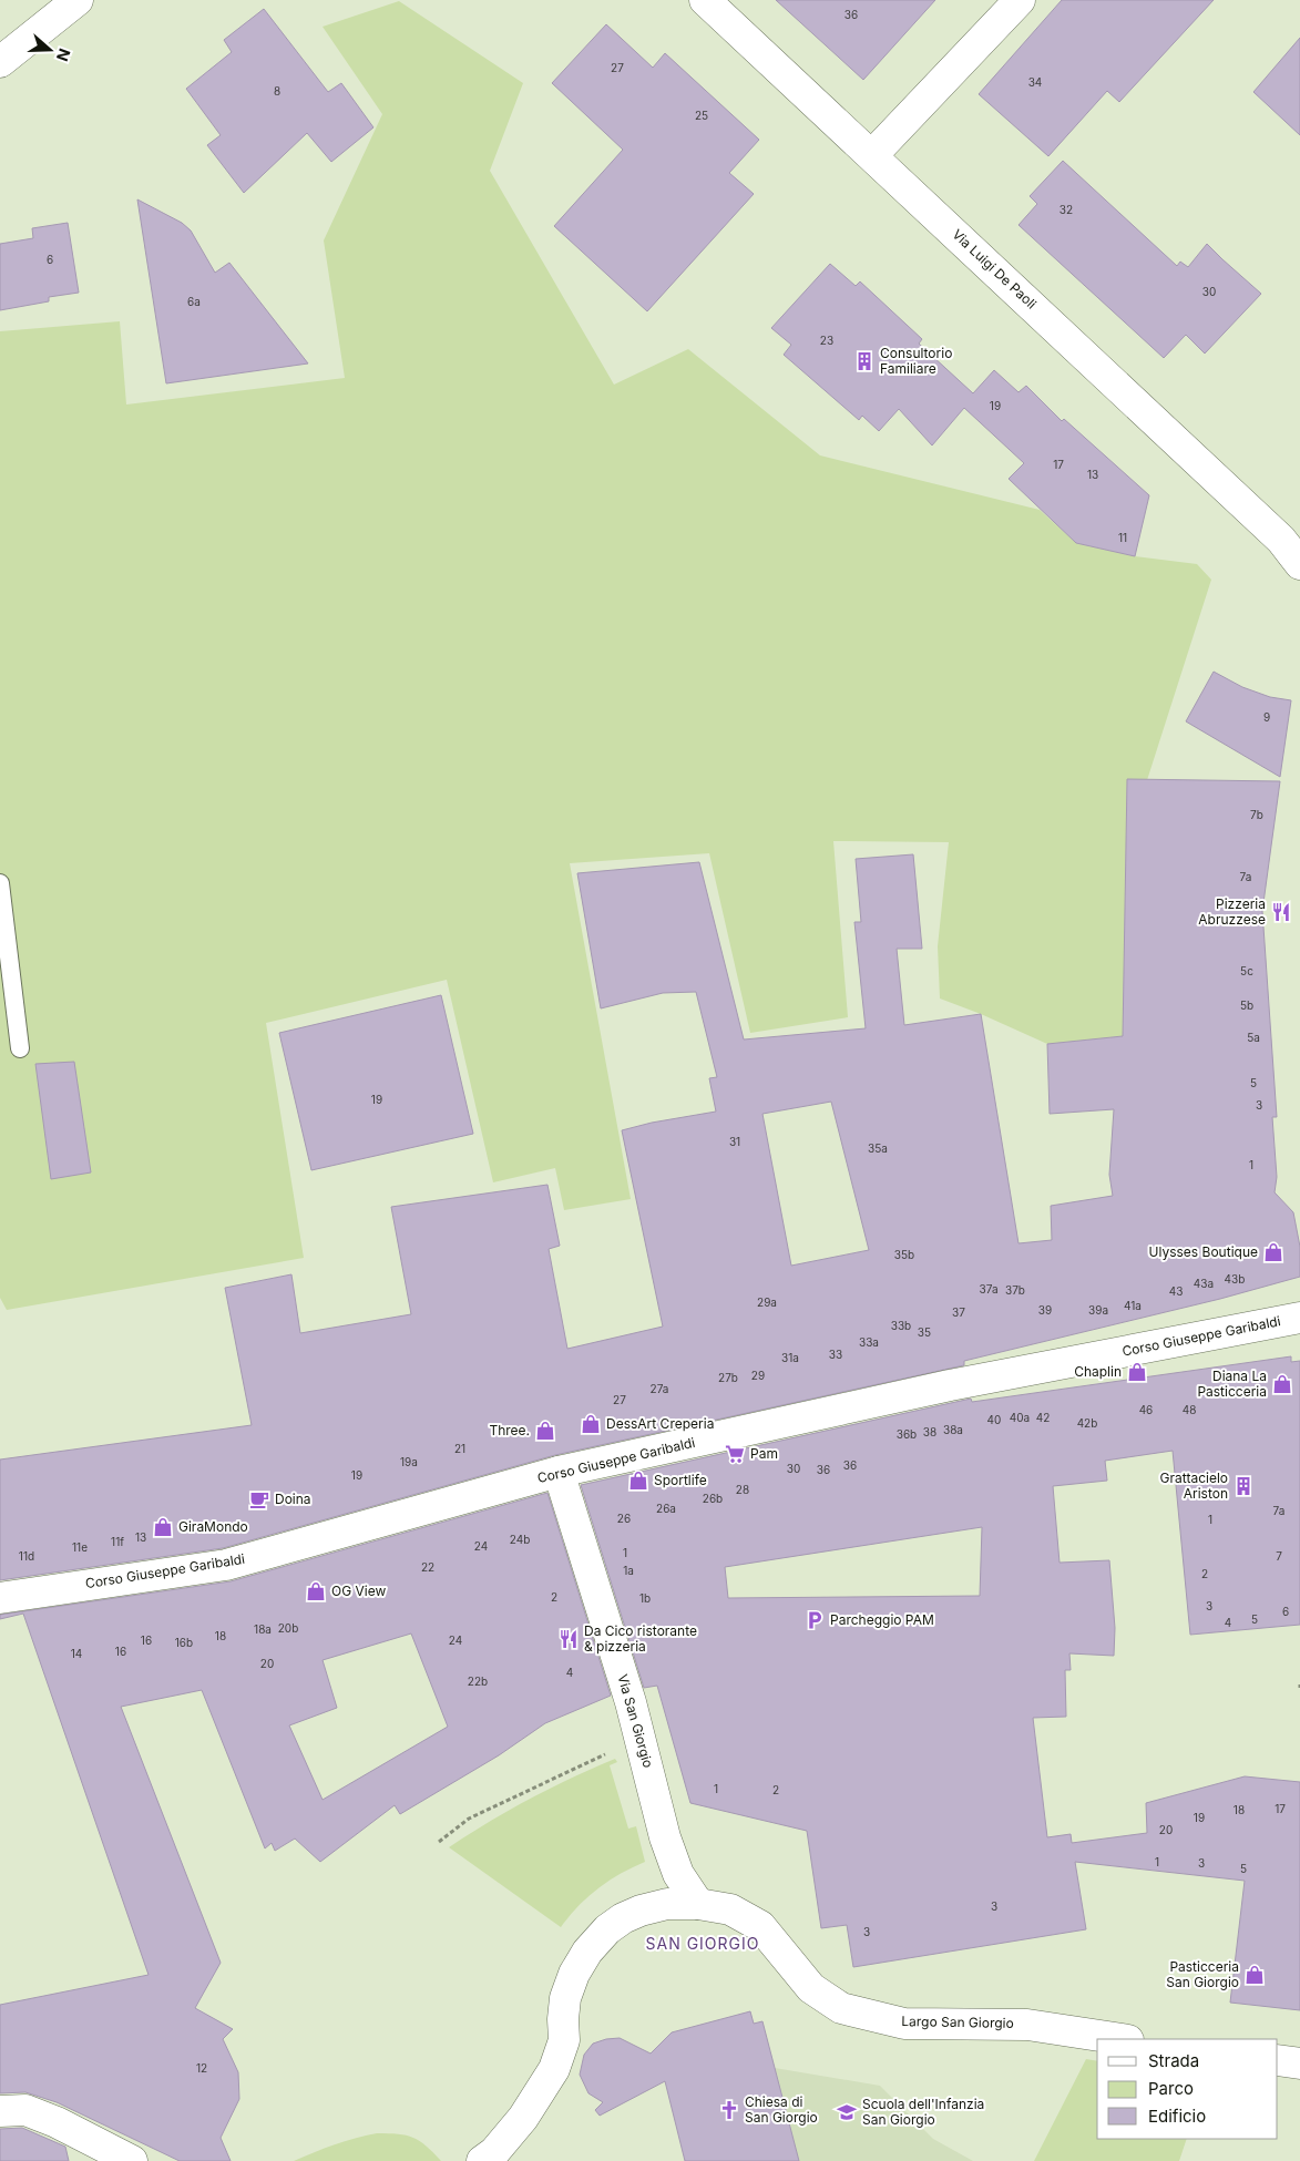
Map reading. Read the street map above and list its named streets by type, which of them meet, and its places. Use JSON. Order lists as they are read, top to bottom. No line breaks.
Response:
{"streets":{"street":["Via Luigi De Paoli","Corso Giuseppe Garibaldi","Via San Giorgio","Largo San Giorgio"]},"crossings":[["Corso Giuseppe Garibaldi","Via San Giorgio"],["Via San Giorgio","Largo San Giorgio"]],"districts":["SAN GIORGIO"],"places":{"building":["Consultorio Familiare","Grattacielo Ariston"],"restaurant":["Pizzeria Abruzzese","Da Cico ristorante & pizzeria"],"shop":["Ulysses Boutique","Chaplin","Diana La Pasticceria","DessArt Creperia","Three.","Sportlife","GiraMondo","OG View","Pasticceria San Giorgio"],"supermarket":["Pam"],"cafe":["Doina"],"parking":["Parcheggio PAM"],"church":["Chiesa di San Giorgio"],"school or university":["Scuola dell'Infanzia San Giorgio"]},"house_numbers":["36","27","34","8","25","32","6","30","6a","23","19","17","13","11","9","7b","7a","5c","5b","5a","5","19","3","31","35a","1","35b","43b","43a","37a","37b","43","29a","41a","39","39a","37","33b","35","33a","33","31a","29","27b","27a","27","46","48","40a","42","40","42b","38a","38","36b","21","19a","36","30","36","19","28","26b","26a","7a","26","1","13","24b","11f","24","11e","1","11d","7","22","1a","2","2","1b","3","6","5","4","20b","18a","18","16","24","16b","16","14","20","4","22b","1","2","17","18","19","20","1","3","5","3","3","12"],"legend":["Strada","Parco","Edificio"],"north":"right"}
